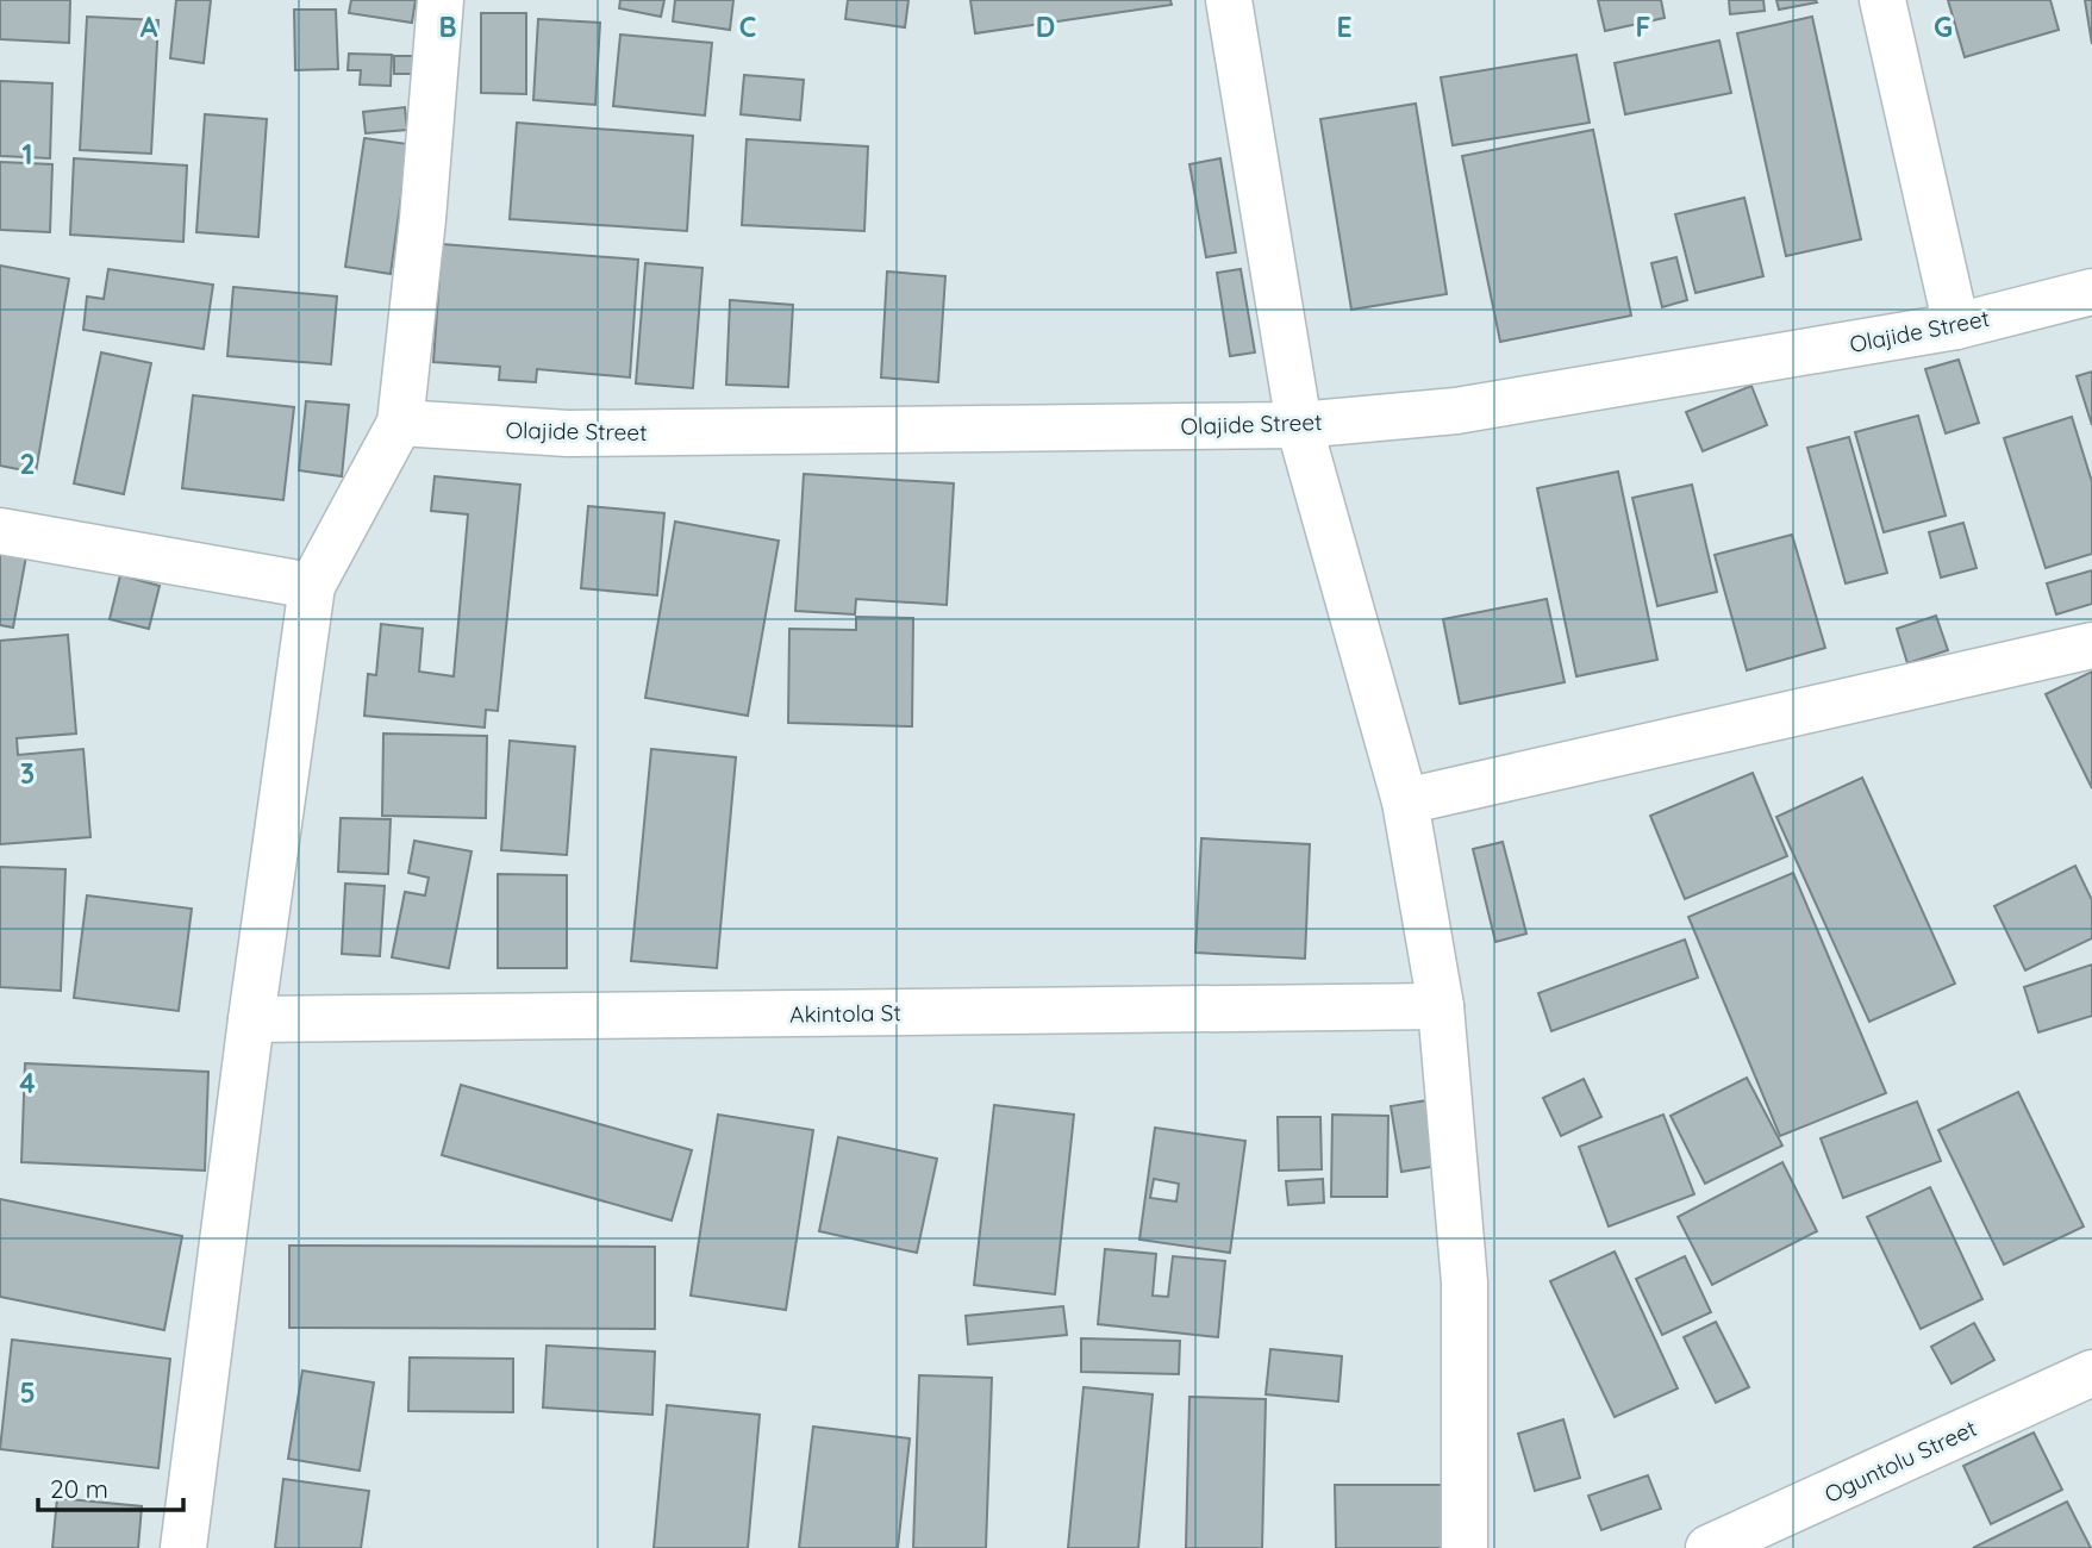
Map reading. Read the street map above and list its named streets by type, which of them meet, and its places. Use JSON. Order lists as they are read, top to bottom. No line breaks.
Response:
{"streets":{"street":["Olajide Street","Akintola St","Oguntolu Street"]},"scale_bar":"20 m","grid":{"columns":["A","B","C","D","E","F","G"],"rows":["1","2","3","4","5"]}}
